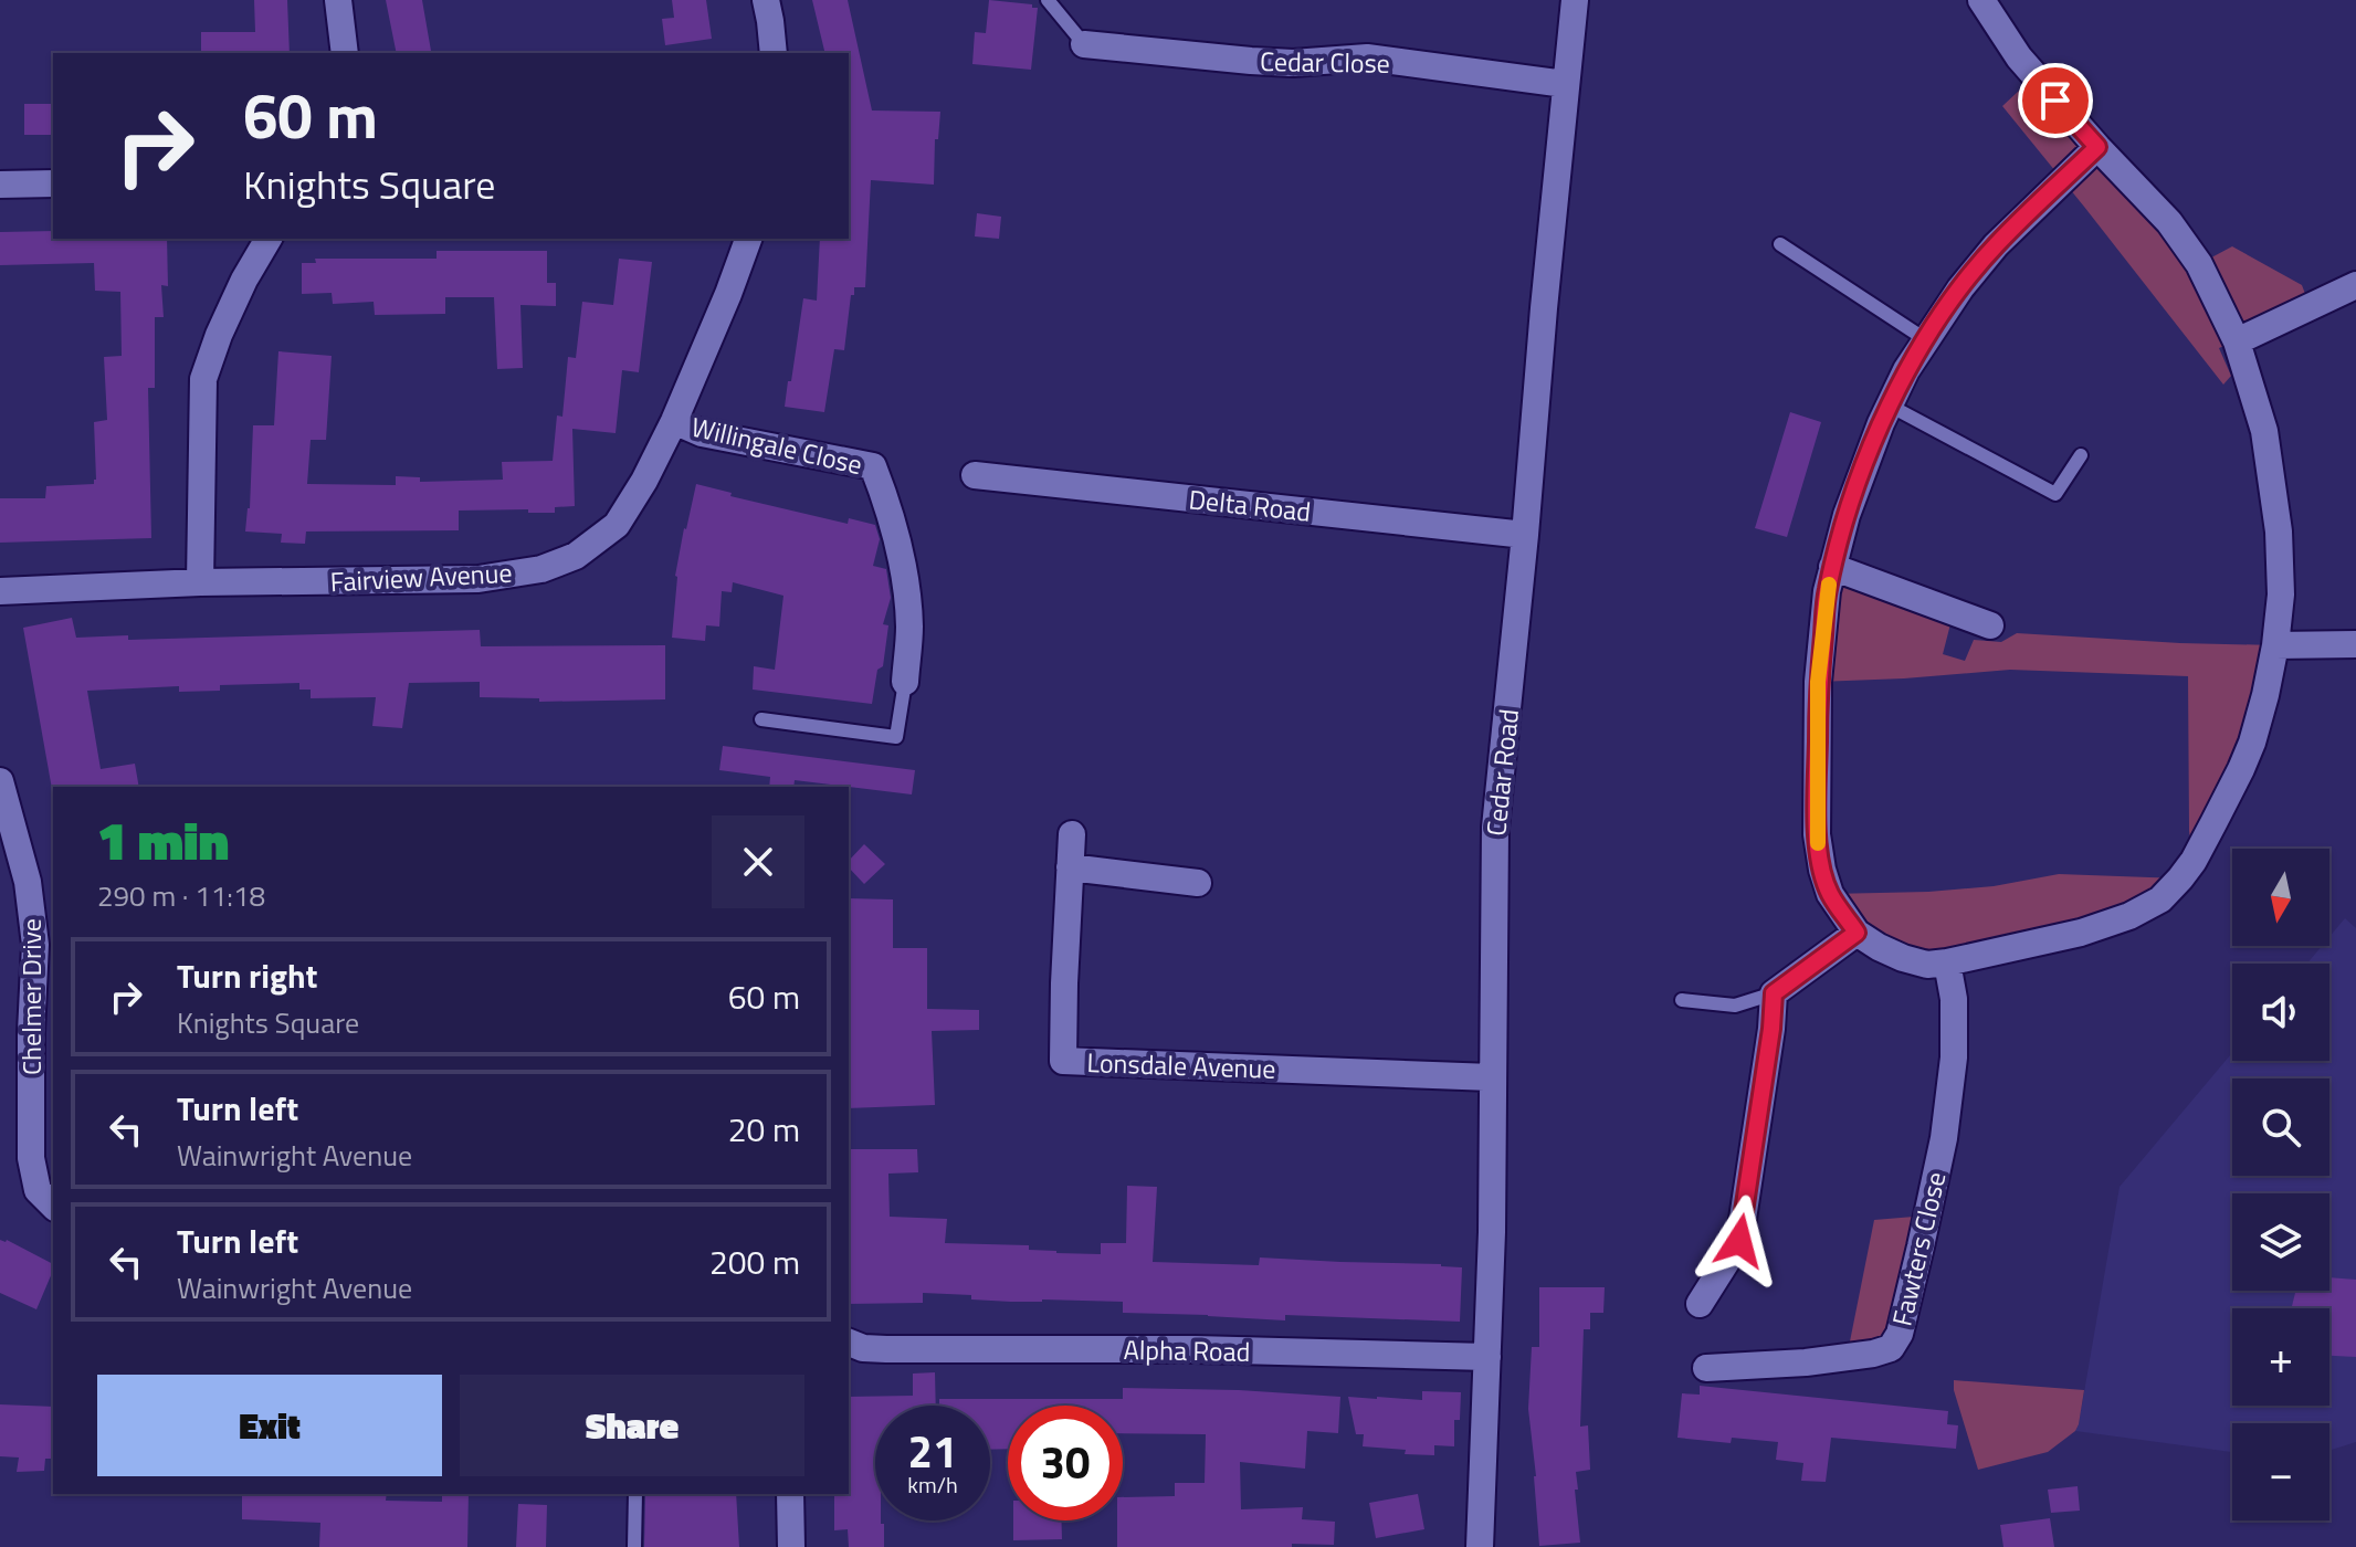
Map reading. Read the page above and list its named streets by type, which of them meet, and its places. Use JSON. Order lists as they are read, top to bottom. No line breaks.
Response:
{"streets":{"street":["Cedar Close","Willingale Close","Delta Road","Fairview Avenue","Cedar Road","Chelmer Drive","Lonsdale Avenue","Fawters Close","Alpha Road"]},"crossings":[["Cedar Close","Cedar Road"],["Willingale Close","Fairview Avenue"],["Delta Road","Cedar Road"],["Cedar Road","Lonsdale Avenue"],["Cedar Road","Alpha Road"]],"north":"bottom","page":{"turn":["60 m","Knights Square"],"heading":["1 min","290 m · 11:18"],"map_buttons":["+","−"],"list":[{"name":"Turn right","note":"Knights Square","value":"60 m"},{"name":"Turn left","note":"Wainwright Avenue","value":"20 m"},{"name":"Turn left","note":"Wainwright Avenue","value":"200 m"}],"buttons":["Exit","Share"],"speed":"21 km/h","limit":"30"}}
